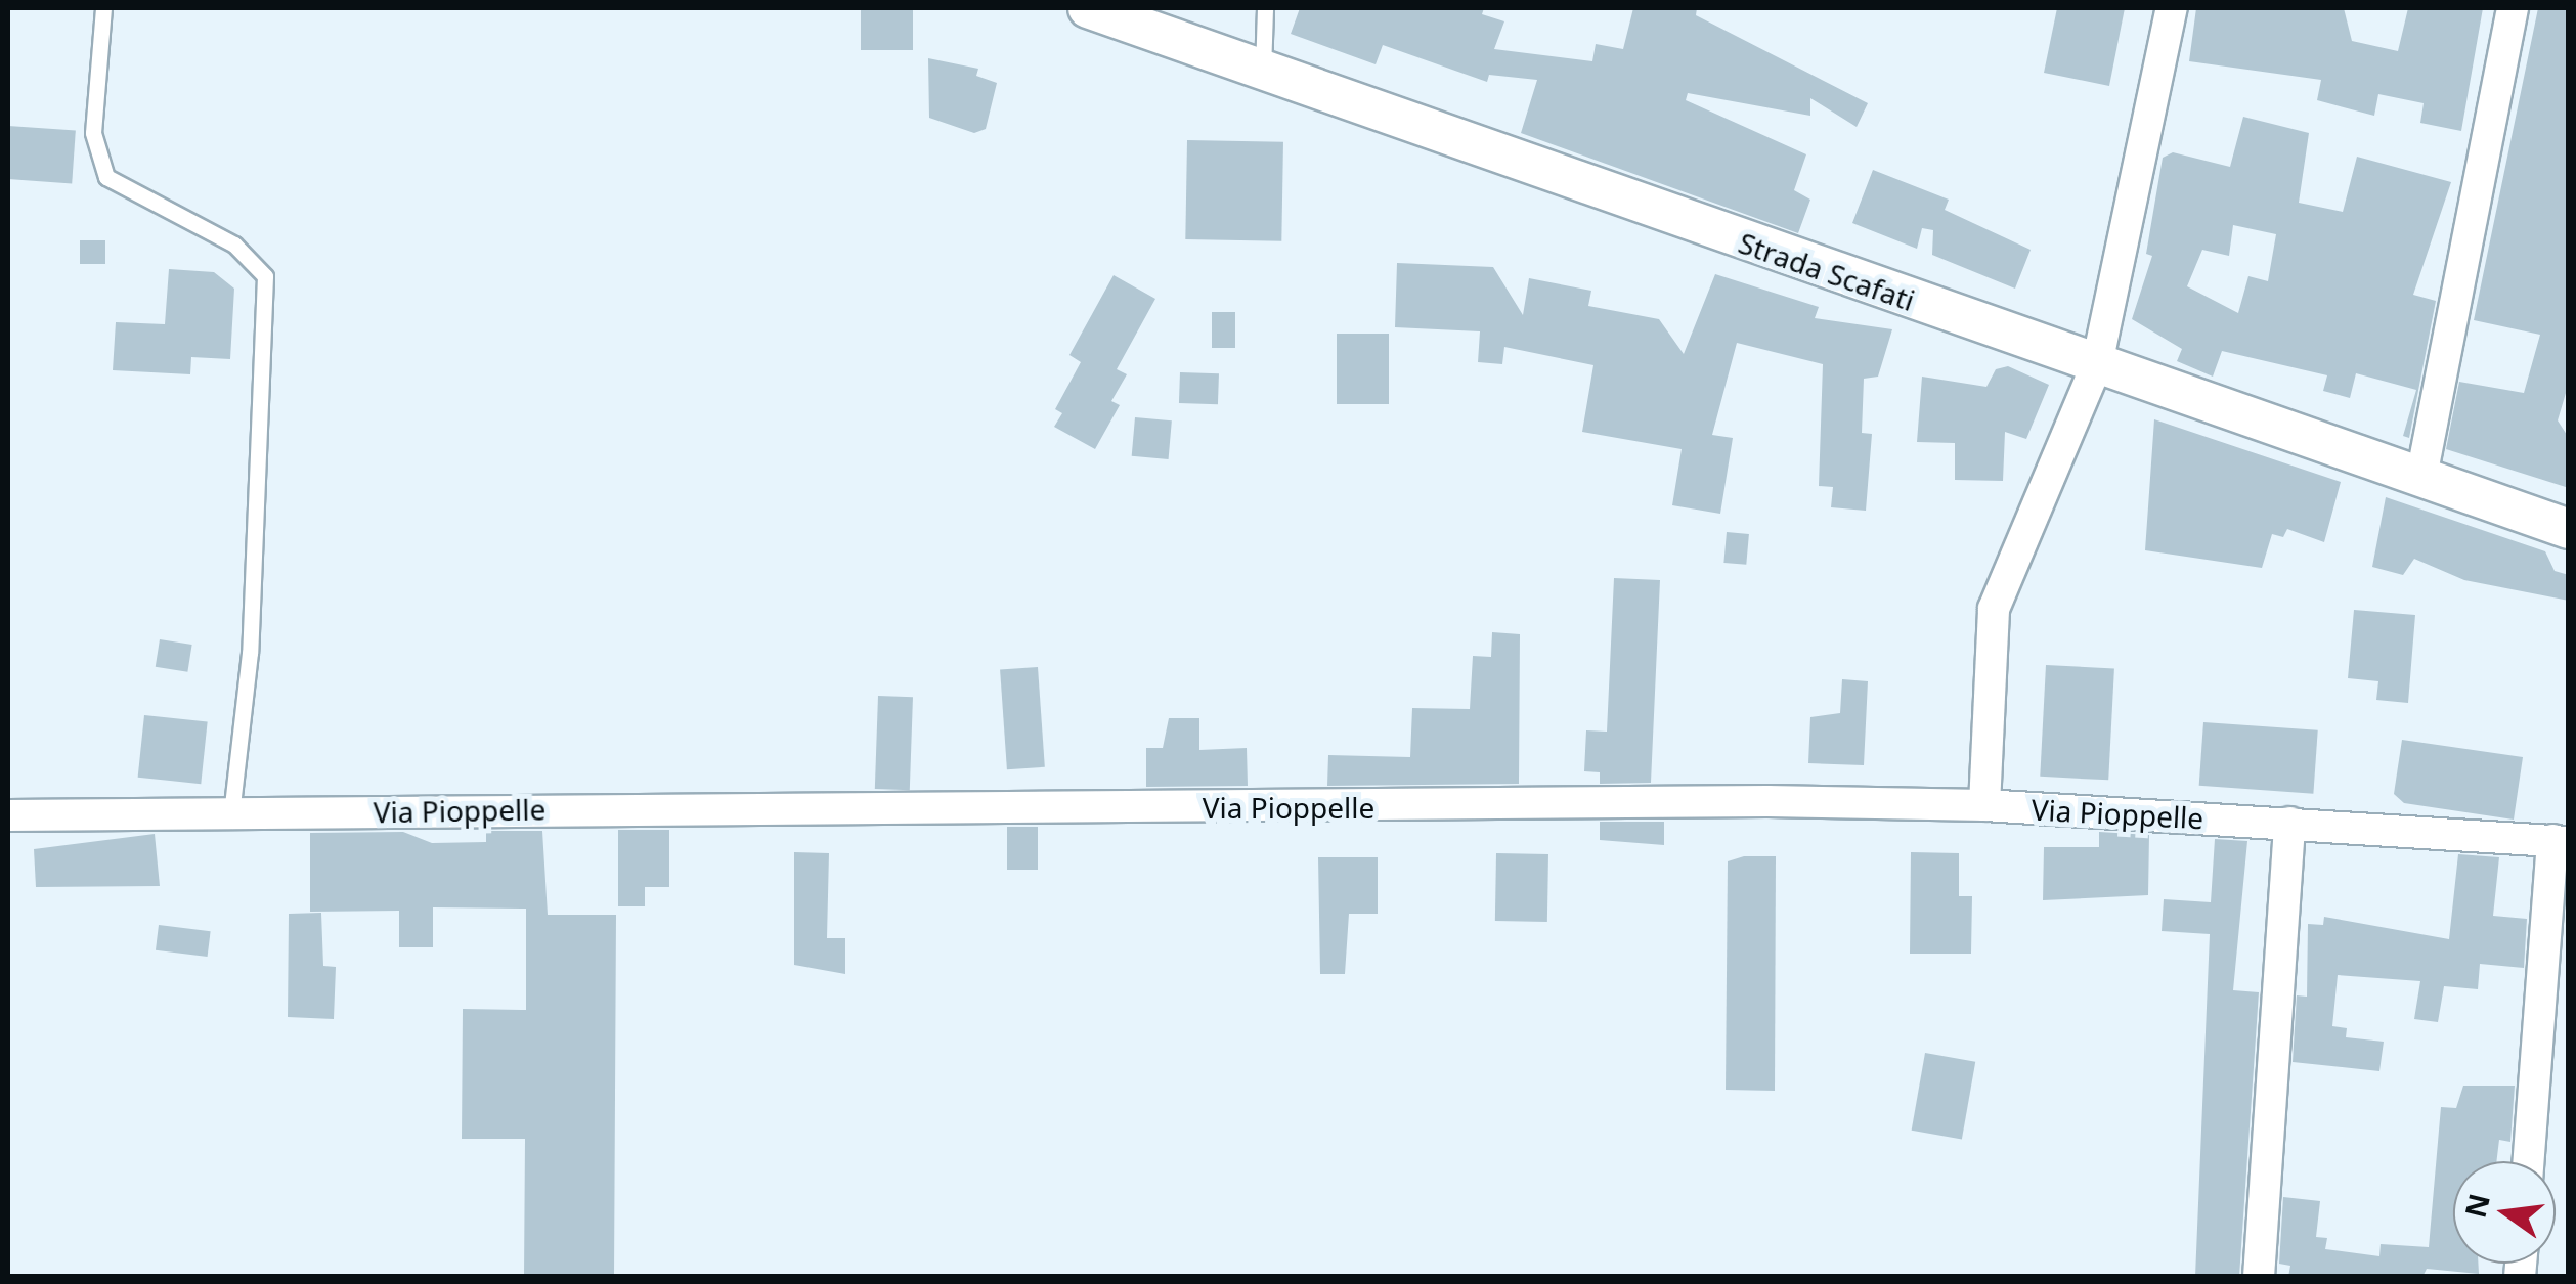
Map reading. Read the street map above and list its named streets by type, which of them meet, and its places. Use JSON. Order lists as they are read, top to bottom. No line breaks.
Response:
{"streets":{"street":["Strada Scafati","Via Pioppelle"]},"north":"left"}
